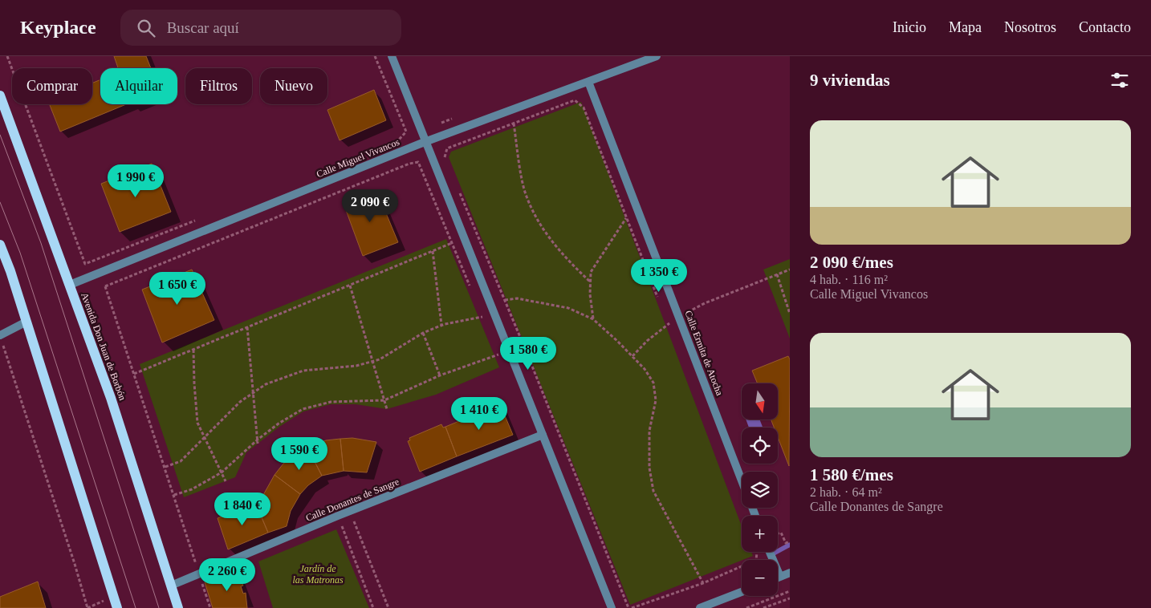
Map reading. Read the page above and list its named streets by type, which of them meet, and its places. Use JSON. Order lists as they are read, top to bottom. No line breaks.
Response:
{"streets":{"main road":["Avenida Don Juan de Borbón"],"street":["Calle Miguel Vivancos","Calle Ermita de Atocha","Calle Donantes de Sangre"]},"crossings":[["Calle Miguel Vivancos","Avenida Don Juan de Borbón"],["Calle Miguel Vivancos","Calle Ermita de Atocha"],["Avenida Don Juan de Borbón","Calle Donantes de Sangre"]],"parks":["Jardín de las Matronas"],"north":"bottom","page":{"header":"Keyplace","search":"Buscar aquí","nav":["Inicio","Mapa","Nosotros","Contacto"],"heading":"9 viviendas","chip":["Comprar","Alquilar","Filtros","Nuevo"],"list":[{"name":"2 090 €/mes","note":"4 hab. · 116 m² · Calle Miguel Vivancos"},{"name":"1 580 €/mes","note":"2 hab. · 64 m² · Calle Donantes de Sangre"}],"price":["1 990 €","2 090 €","1 350 €","1 650 €","1 580 €","1 410 €","1 590 €","1 840 €","2 260 €"],"map_buttons":["+","−"]}}
